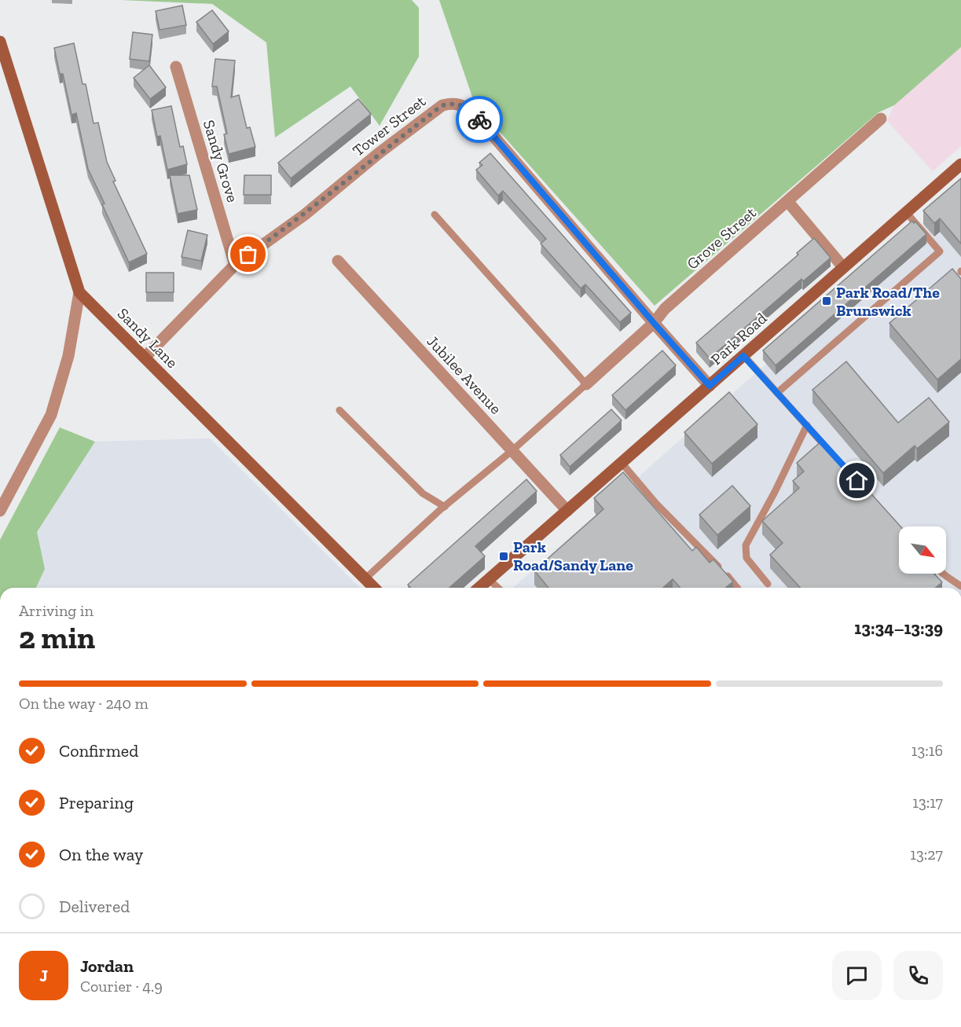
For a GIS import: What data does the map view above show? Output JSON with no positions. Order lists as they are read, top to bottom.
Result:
{
  "streets": {
    "main road": ["Sandy Lane", "Park Road"],
    "street": [
      "Tower Street",
      "Sandy Grove",
      "Grove Street",
      "Jubilee Avenue"
    ]
  },
  "crossings": [
    ["Tower Street", "Sandy Grove"],
    ["Tower Street", "Grove Street"],
    ["Tower Street", "Sandy Lane"],
    ["Tower Street", "Park Road"],
    ["Park Road", "Jubilee Avenue"]
  ],
  "places": {
    "transit": ["Park Road/The Brunswick", "Park Road/Sandy Lane"]
  },
  "north": "bottom right",
  "page": {
    "heading": ["2 min", "Arriving in", "13:34–13:39"],
    "panel": ["Jordan", "Courier · 4.9"],
    "bar": "On the way · 240 m",
    "list": [
      ["Confirmed", "13:16"],
      ["Preparing", "13:17"],
      ["On the way", "13:27"],
      "Delivered"
    ],
    "round": "J"
  }
}
